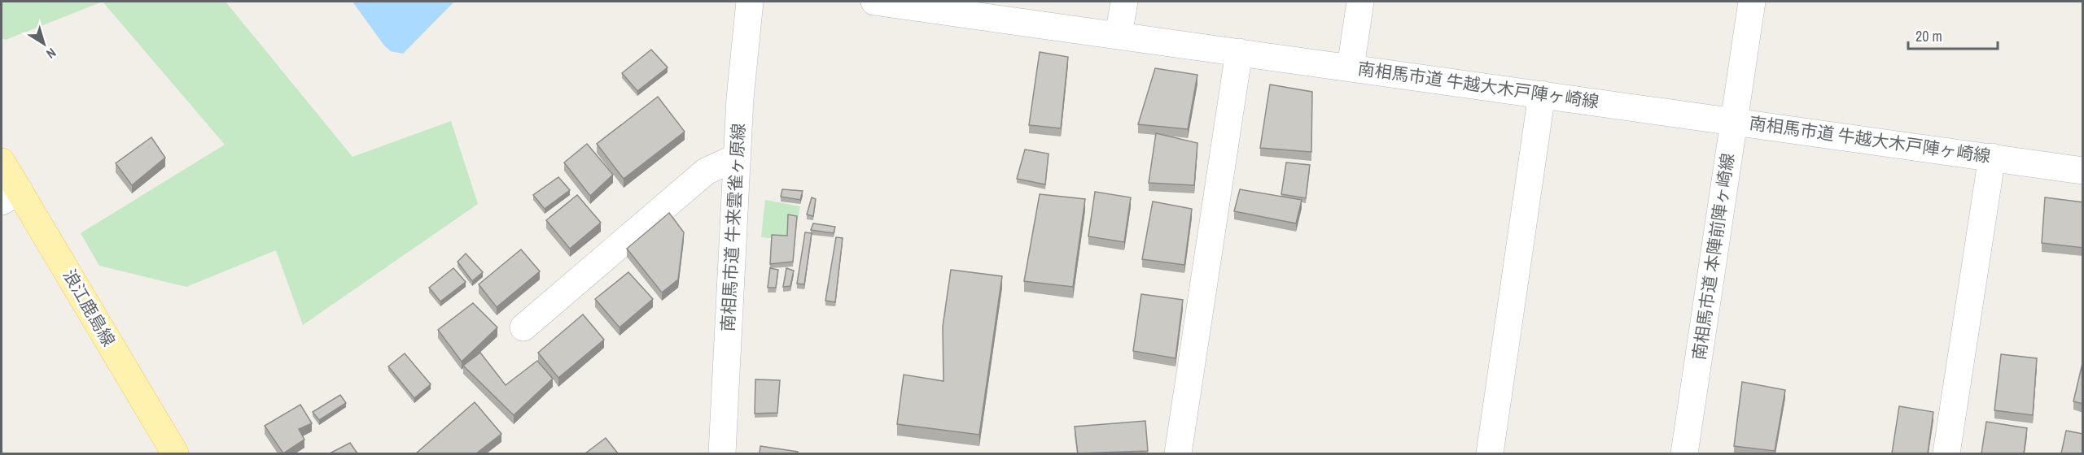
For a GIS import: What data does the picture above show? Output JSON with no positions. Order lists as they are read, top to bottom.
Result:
{
  "streets": {
    "main road": ["浪江鹿島線"],
    "street": ["南相馬市道 牛越大木戸陣ヶ崎線", "南相馬市道 牛来雲雀ヶ原線", "南相馬市道 本陣前陣ヶ崎線"]
  },
  "crossings": [
    ["南相馬市道 牛越大木戸陣ヶ崎線", "南相馬市道 本陣前陣ヶ崎線"]
  ],
  "scale_bar": "20 m",
  "north": "bottom right"
}
